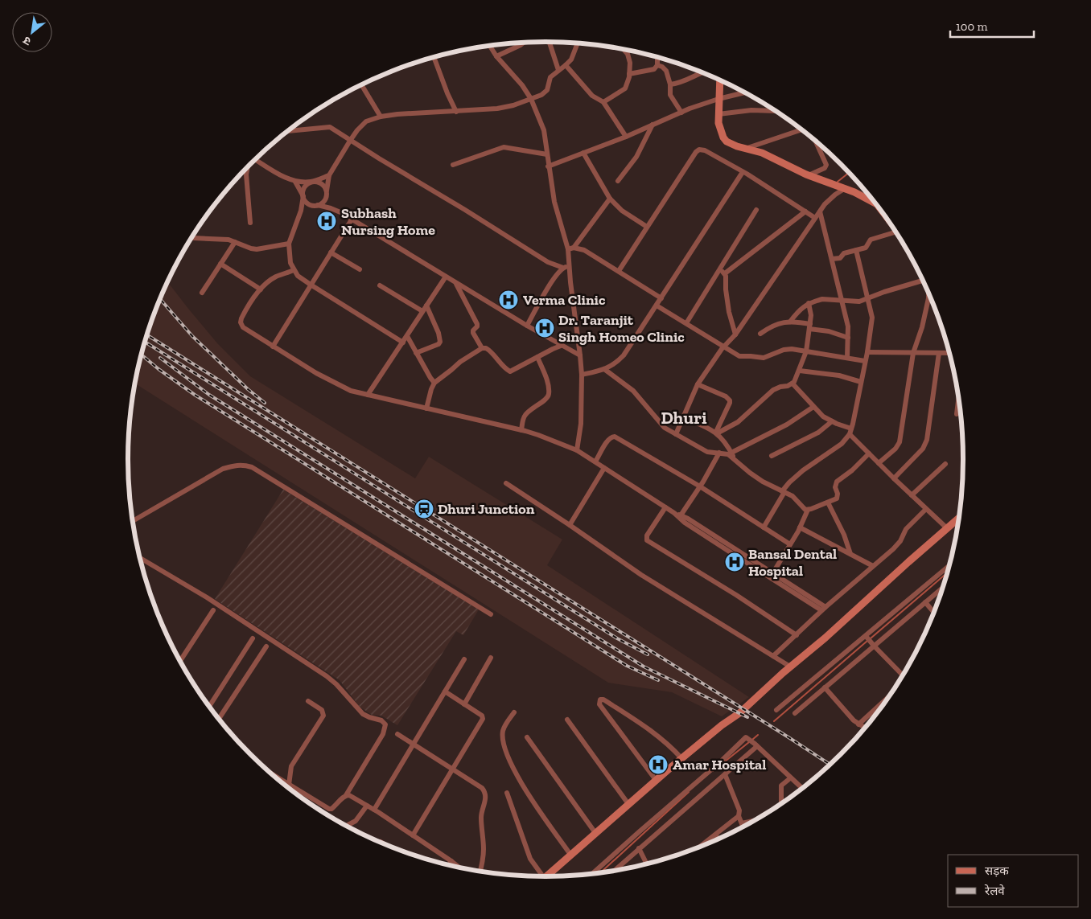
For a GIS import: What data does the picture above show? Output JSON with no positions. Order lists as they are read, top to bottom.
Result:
{
  "districts": ["Dhuri"],
  "places": {
    "hospital": [
      "Subhash Nursing Home",
      "Verma Clinic",
      "Dr. Taranjit Singh Homeo Clinic",
      "Bansal Dental Hospital",
      "Amar Hospital"
    ],
    "station": ["Dhuri Junction"]
  },
  "legend": ["सड़क", "रेलवे"],
  "scale_bar": "100 m",
  "north": "bottom left"
}
